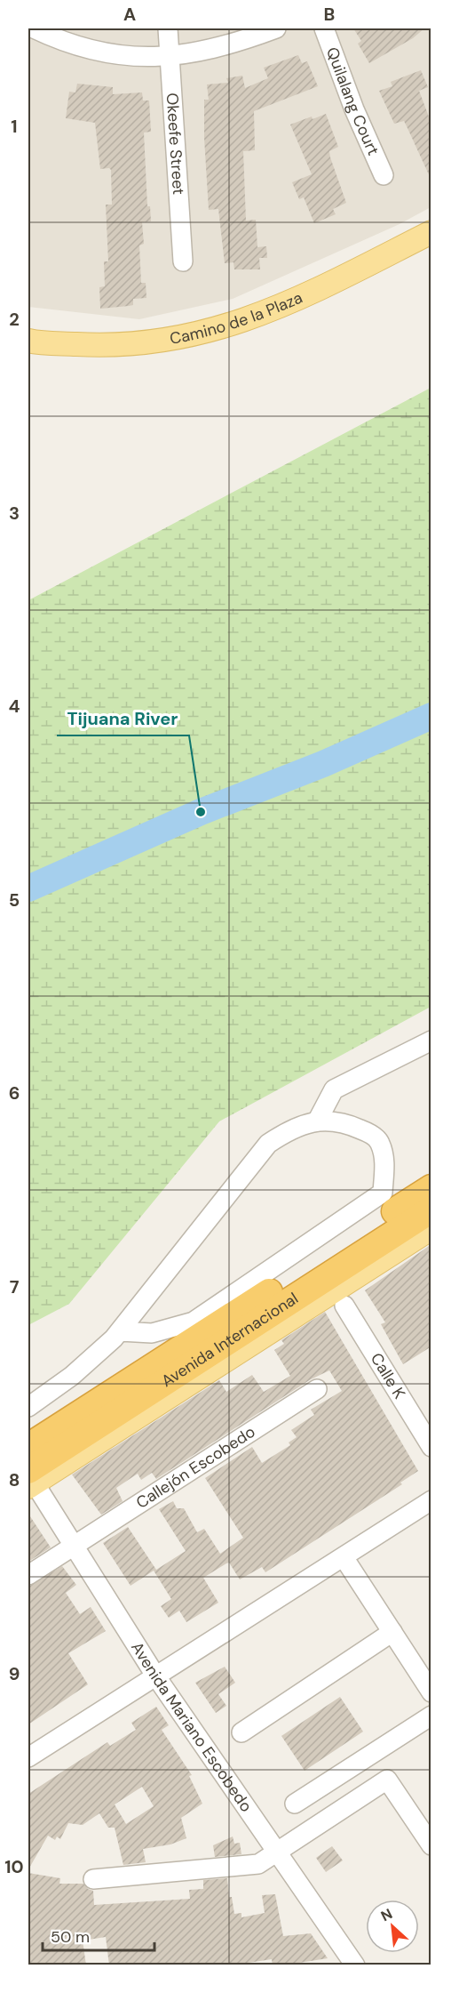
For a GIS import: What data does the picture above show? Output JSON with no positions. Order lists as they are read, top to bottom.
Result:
{
  "streets": {
    "highway": ["Avenida Internacional"],
    "main road": ["Camino de la Plaza"],
    "street": [
      "Quilalang Court",
      "Okeefe Street",
      "Calle K",
      "Callejón Escobedo",
      "Avenida Mariano Escobedo"
    ]
  },
  "crossings": [
    ["Avenida Internacional", "Avenida Mariano Escobedo"],
    ["Callejón Escobedo", "Avenida Mariano Escobedo"]
  ],
  "places": ["Tijuana River"],
  "scale_bar": "50 m",
  "north": "top left",
  "grid": {
    "columns": ["A", "B"],
    "rows": [
      "1",
      "2",
      "3",
      "4",
      "5",
      "6",
      "7",
      "8",
      "9",
      "10"
    ]
  }
}
